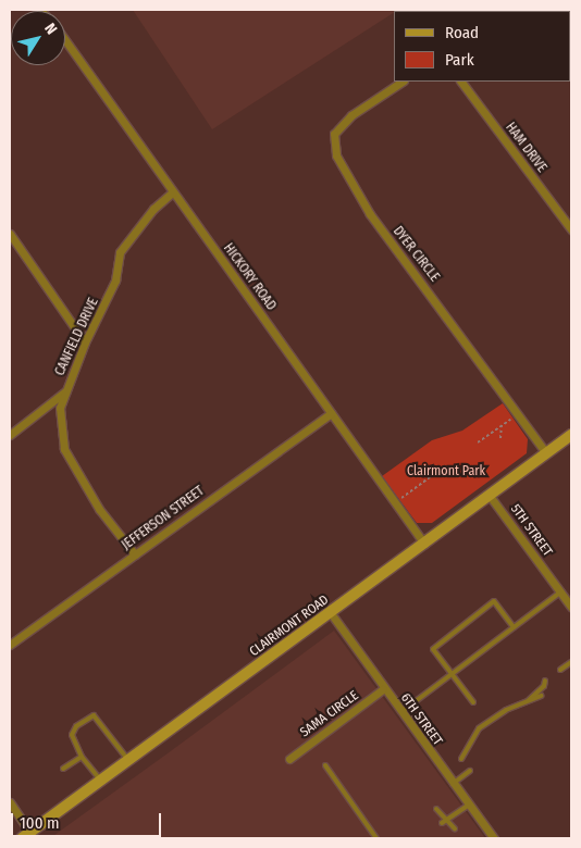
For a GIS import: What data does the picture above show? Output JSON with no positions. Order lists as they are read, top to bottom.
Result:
{
  "streets": {
    "main road": ["CLAIRMONT ROAD"],
    "street": [
      "HAM DRIVE",
      "DYER CIRCLE",
      "HICKORY ROAD",
      "CANFIELD DRIVE",
      "JEFFERSON STREET",
      "5TH STREET",
      "SAMA CIRCLE",
      "6TH STREET"
    ]
  },
  "crossings": [
    ["DYER CIRCLE", "CLAIRMONT ROAD"],
    ["HICKORY ROAD", "CANFIELD DRIVE"],
    ["HICKORY ROAD", "JEFFERSON STREET"],
    ["HICKORY ROAD", "CLAIRMONT ROAD"],
    ["CANFIELD DRIVE", "JEFFERSON STREET"],
    ["5TH STREET", "CLAIRMONT ROAD"],
    ["CLAIRMONT ROAD", "6TH STREET"],
    ["SAMA CIRCLE", "6TH STREET"]
  ],
  "parks": ["Clairmont Park"],
  "legend": ["Road", "Park"],
  "scale_bar": "100 m",
  "north": "top right"
}
